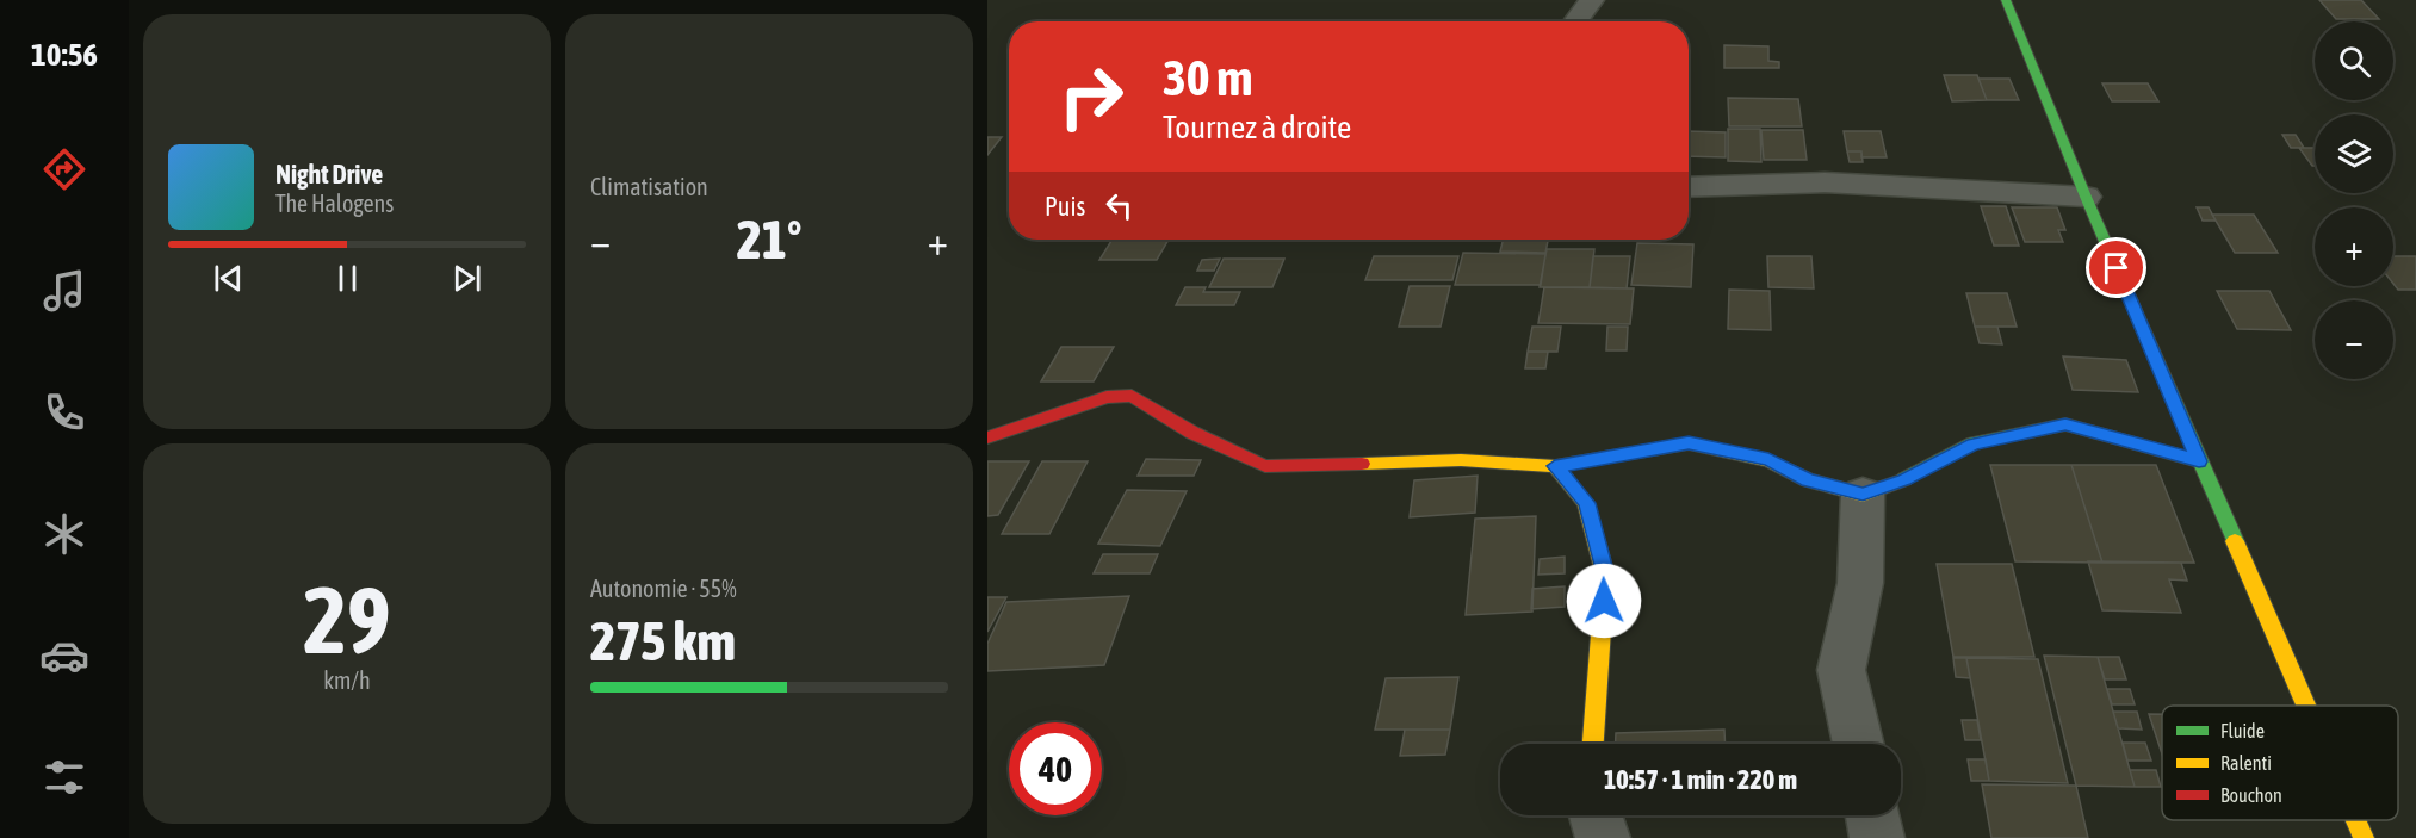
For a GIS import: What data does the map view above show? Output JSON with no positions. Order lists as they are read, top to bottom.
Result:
{
  "legend": ["Fluide", "Ralenti", "Bouchon"],
  "page": {
    "tabs": "10:56",
    "tile": [
      "Climatisation",
      ["29", "km/h"],
      ["Autonomie · 55%", "275 km"]
    ],
    "map_buttons": ["+", "−"],
    "turn": ["30 m", "Tournez à droite"],
    "song": ["Night Drive", "The Halogens"],
    "then": "Puis",
    "heat": ["−", "21°", "+"],
    "limit": "40",
    "trip": "10:57 · 1 min · 220 m"
  }
}
